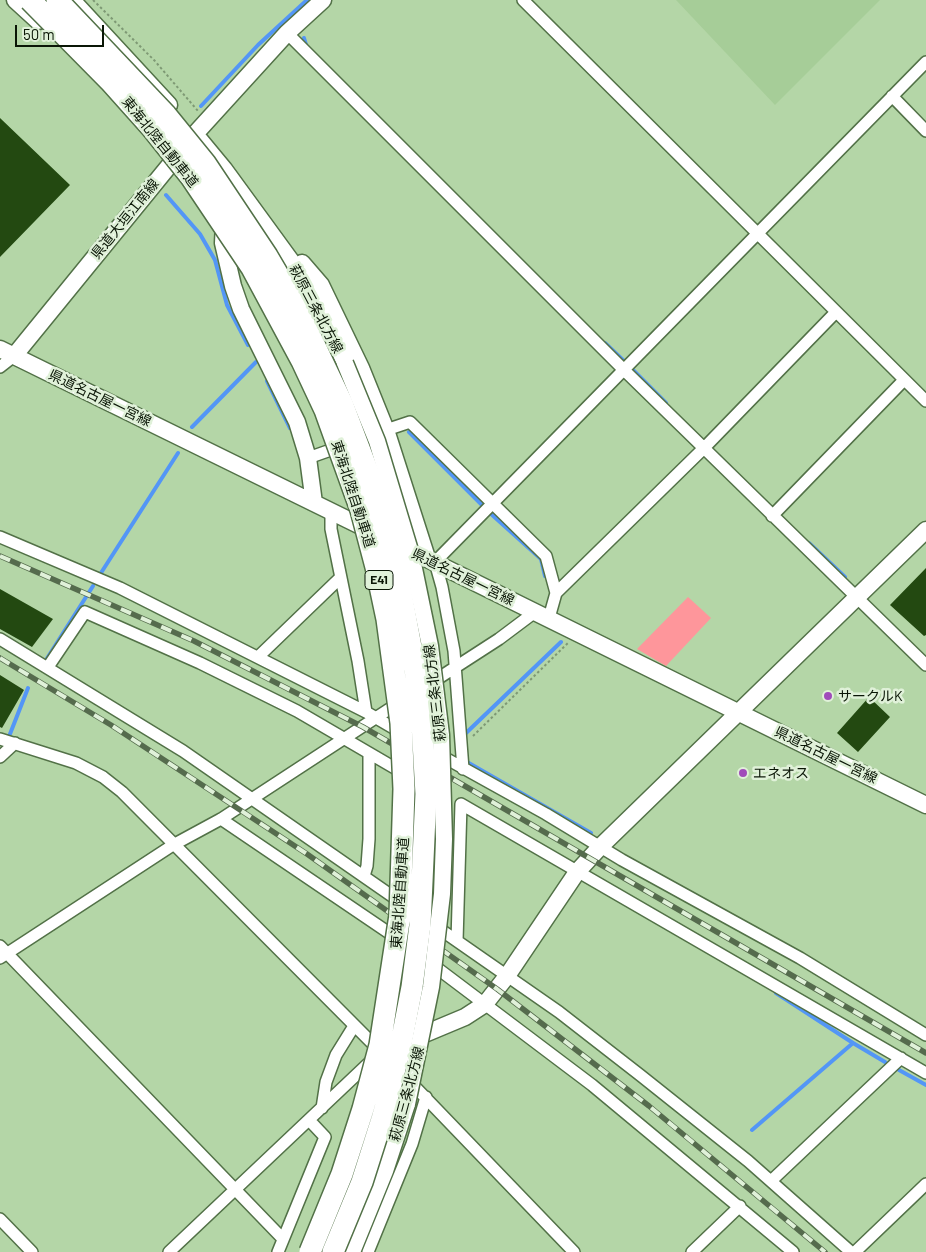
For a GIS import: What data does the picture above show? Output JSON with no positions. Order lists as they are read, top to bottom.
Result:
{
  "streets": {
    "highway": ["東海北陸自動車道", "E41"],
    "main road": ["県道大垣江南線", "萩原三条北方線", "県道名古屋一宮線"]
  },
  "crossings": [
    ["県道大垣江南線", "萩原三条北方線"],
    ["県道大垣江南線", "県道名古屋一宮線"]
  ],
  "places": ["サークルK", "エネオス"],
  "scale_bar": "50 m"
}
